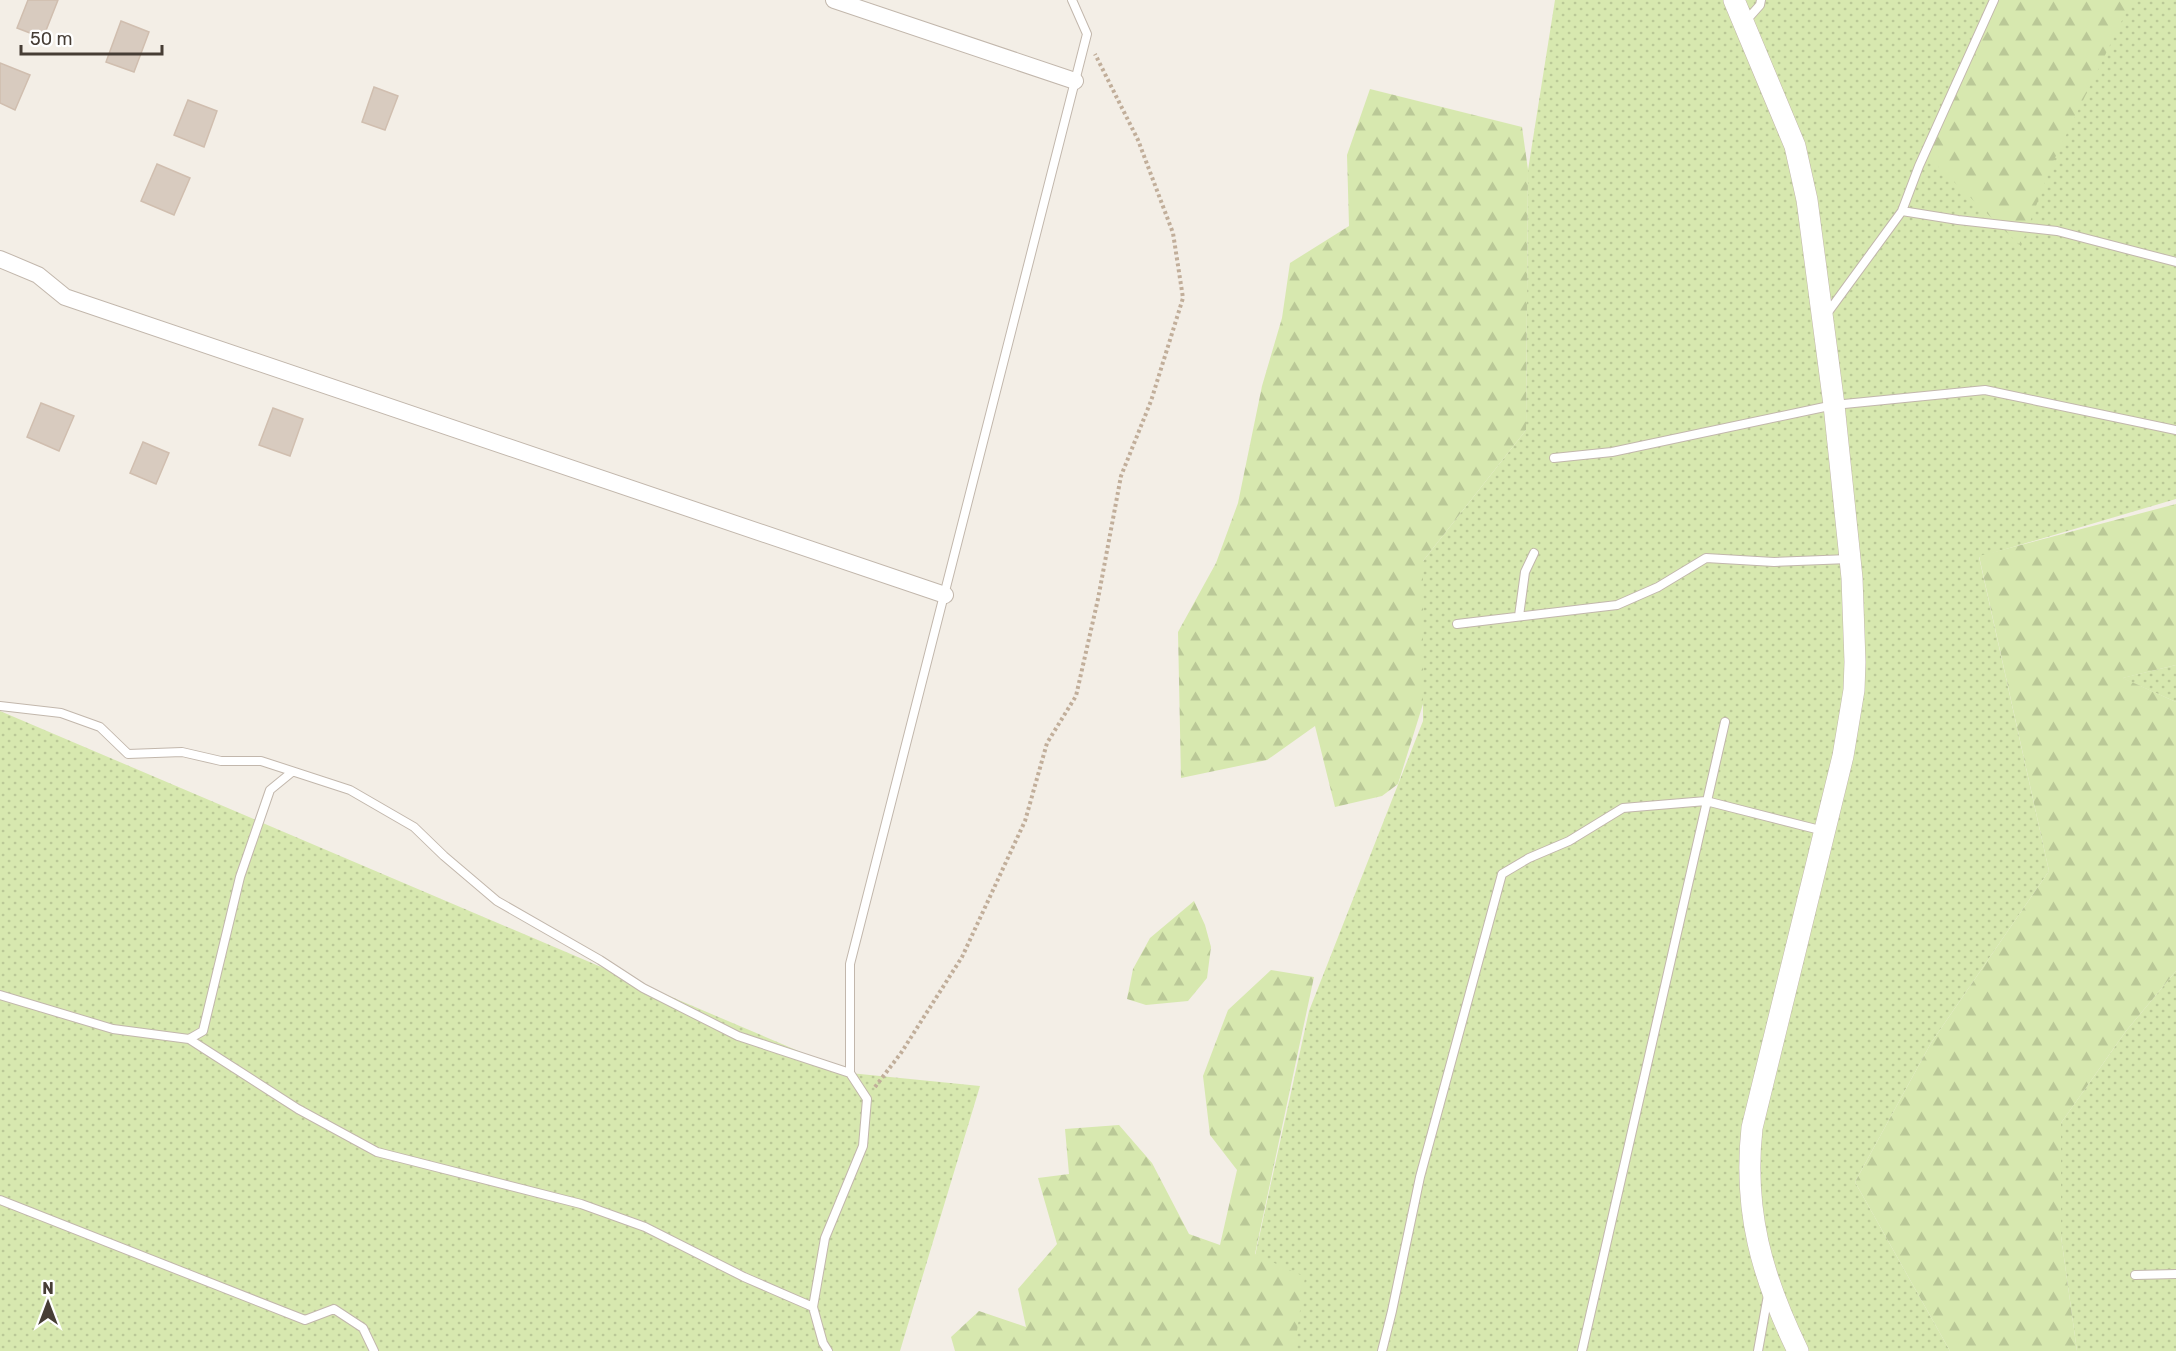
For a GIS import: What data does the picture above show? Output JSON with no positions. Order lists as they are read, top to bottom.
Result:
{
  "scale_bar": "50 m",
  "north": "top"
}
